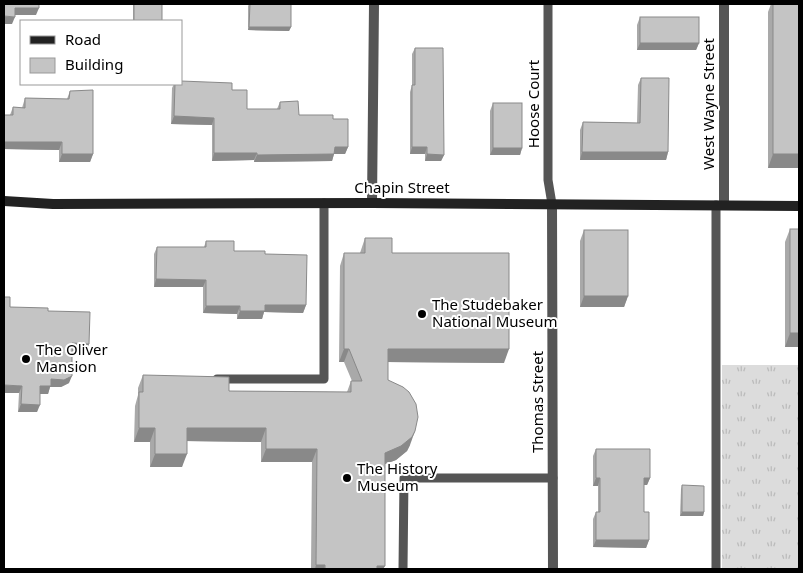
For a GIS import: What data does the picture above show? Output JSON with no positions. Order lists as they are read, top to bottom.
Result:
{
  "streets": {
    "main road": ["Chapin Street"],
    "street": ["West Wayne Street", "Thomas Street"],
    "lane": ["Hoose Court"]
  },
  "crossings": [
    ["Hoose Court", "Chapin Street"],
    ["Hoose Court", "Thomas Street"],
    ["West Wayne Street", "Chapin Street"],
    ["Chapin Street", "Thomas Street"]
  ],
  "places": ["The Studebaker National Museum", "The Oliver Mansion", "The History Museum"],
  "legend": ["Road", "Building"]
}
